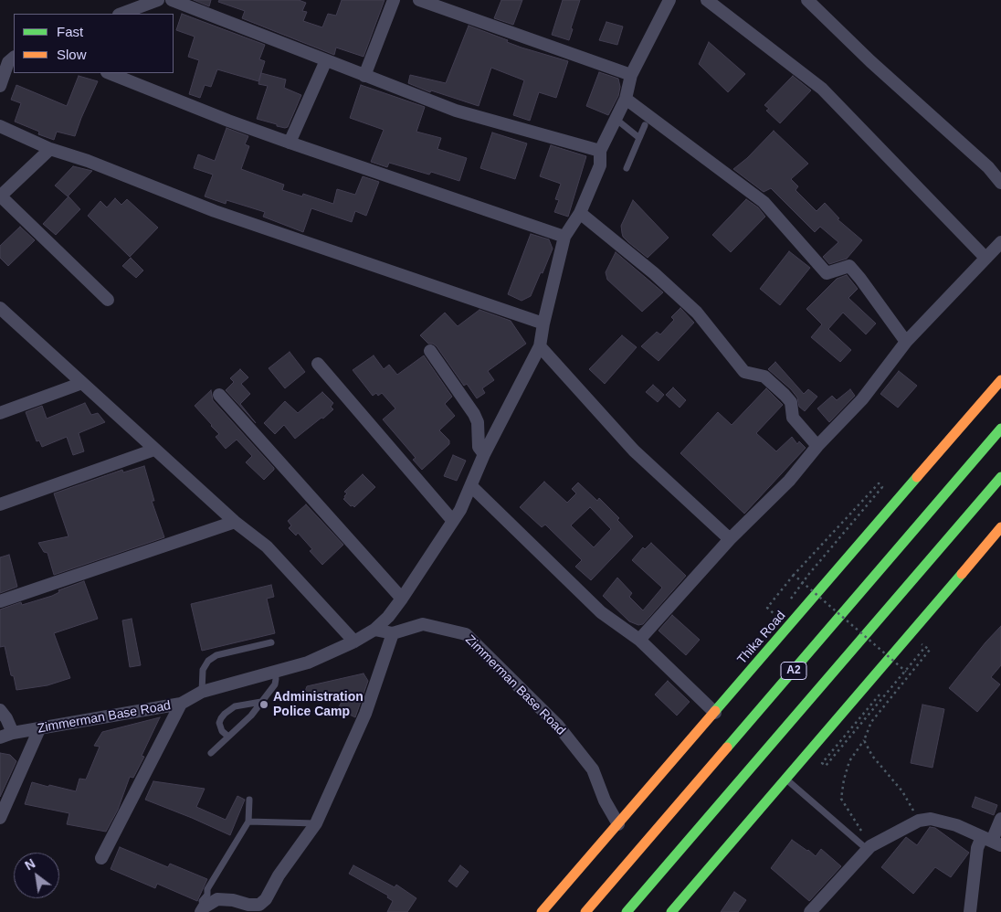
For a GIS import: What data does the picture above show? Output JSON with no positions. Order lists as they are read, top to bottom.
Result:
{
  "streets": {
    "main road": ["Thika Road", "A2"],
    "street": ["Zimmerman Base Road"]
  },
  "crossings": [
    ["Thika Road", "Zimmerman Base Road"]
  ],
  "places": ["Administration Police Camp"],
  "legend": ["Fast", "Slow"],
  "north": "top left"
}
